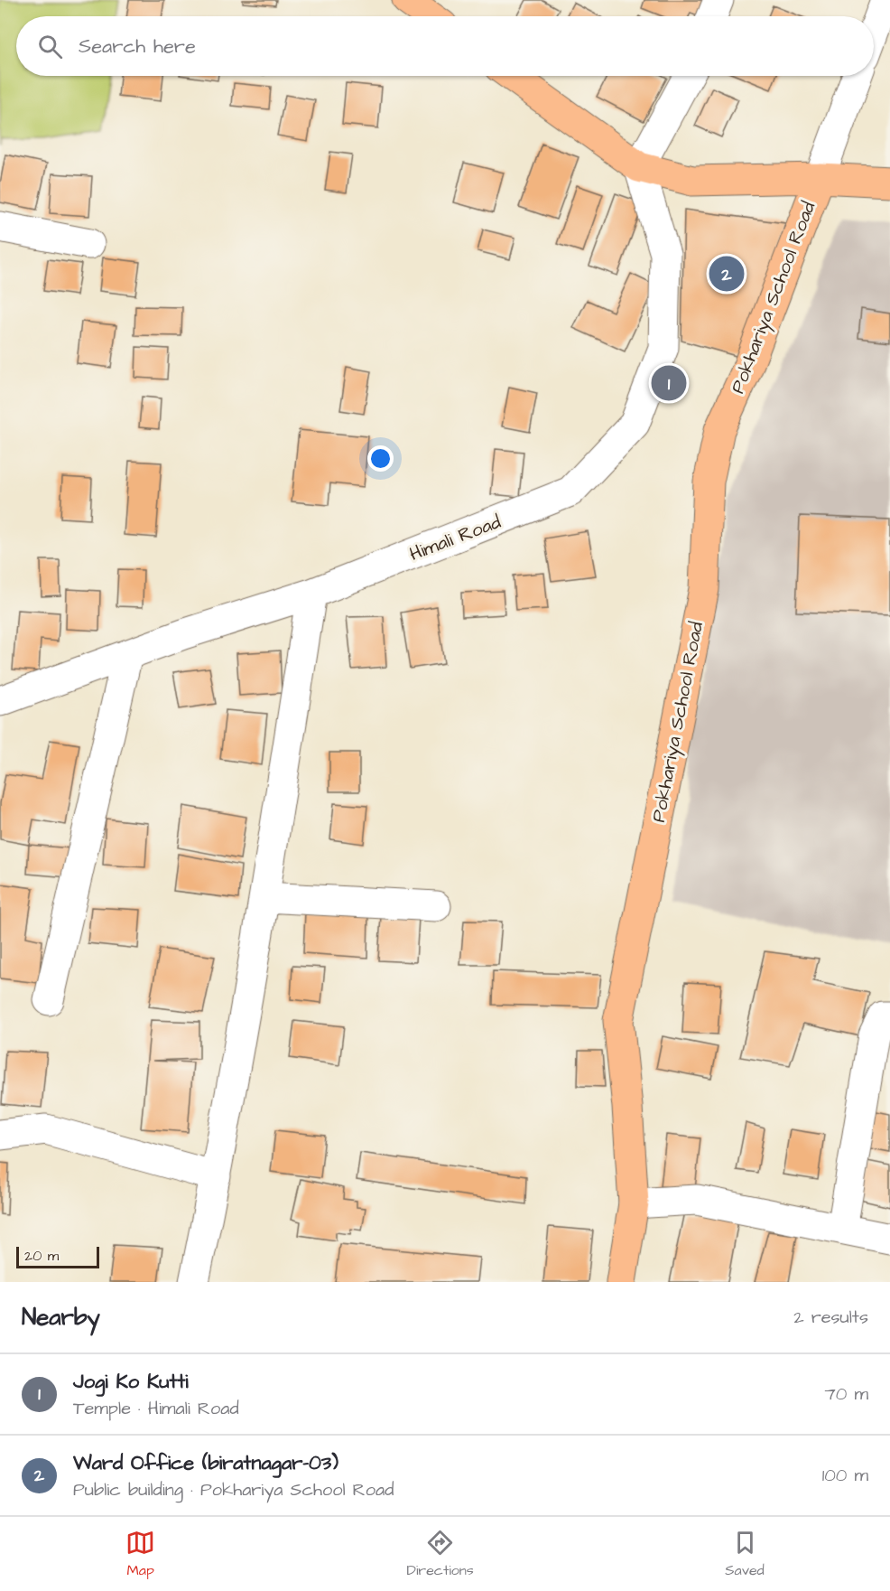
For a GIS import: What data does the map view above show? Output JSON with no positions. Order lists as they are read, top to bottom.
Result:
{
  "streets": {
    "main road": ["Pokhariya School Road"],
    "street": ["Himali Road"]
  },
  "scale_bar": "20 m",
  "page": {
    "search": "Search here",
    "pins": ["2", "1"],
    "scale": "20 m",
    "heading": ["Nearby", "2 results"],
    "list": [
      {
        "mark": "1",
        "name": "Jogi Ko Kutti",
        "note": "Temple · Himali Road",
        "value": "70 m"
      },
      {
        "mark": "2",
        "name": "Ward Office (biratnagar-03)",
        "note": "Public building · Pokhariya School Road",
        "value": "100 m"
      }
    ],
    "nav": ["Map", "Directions", "Saved"]
  }
}
